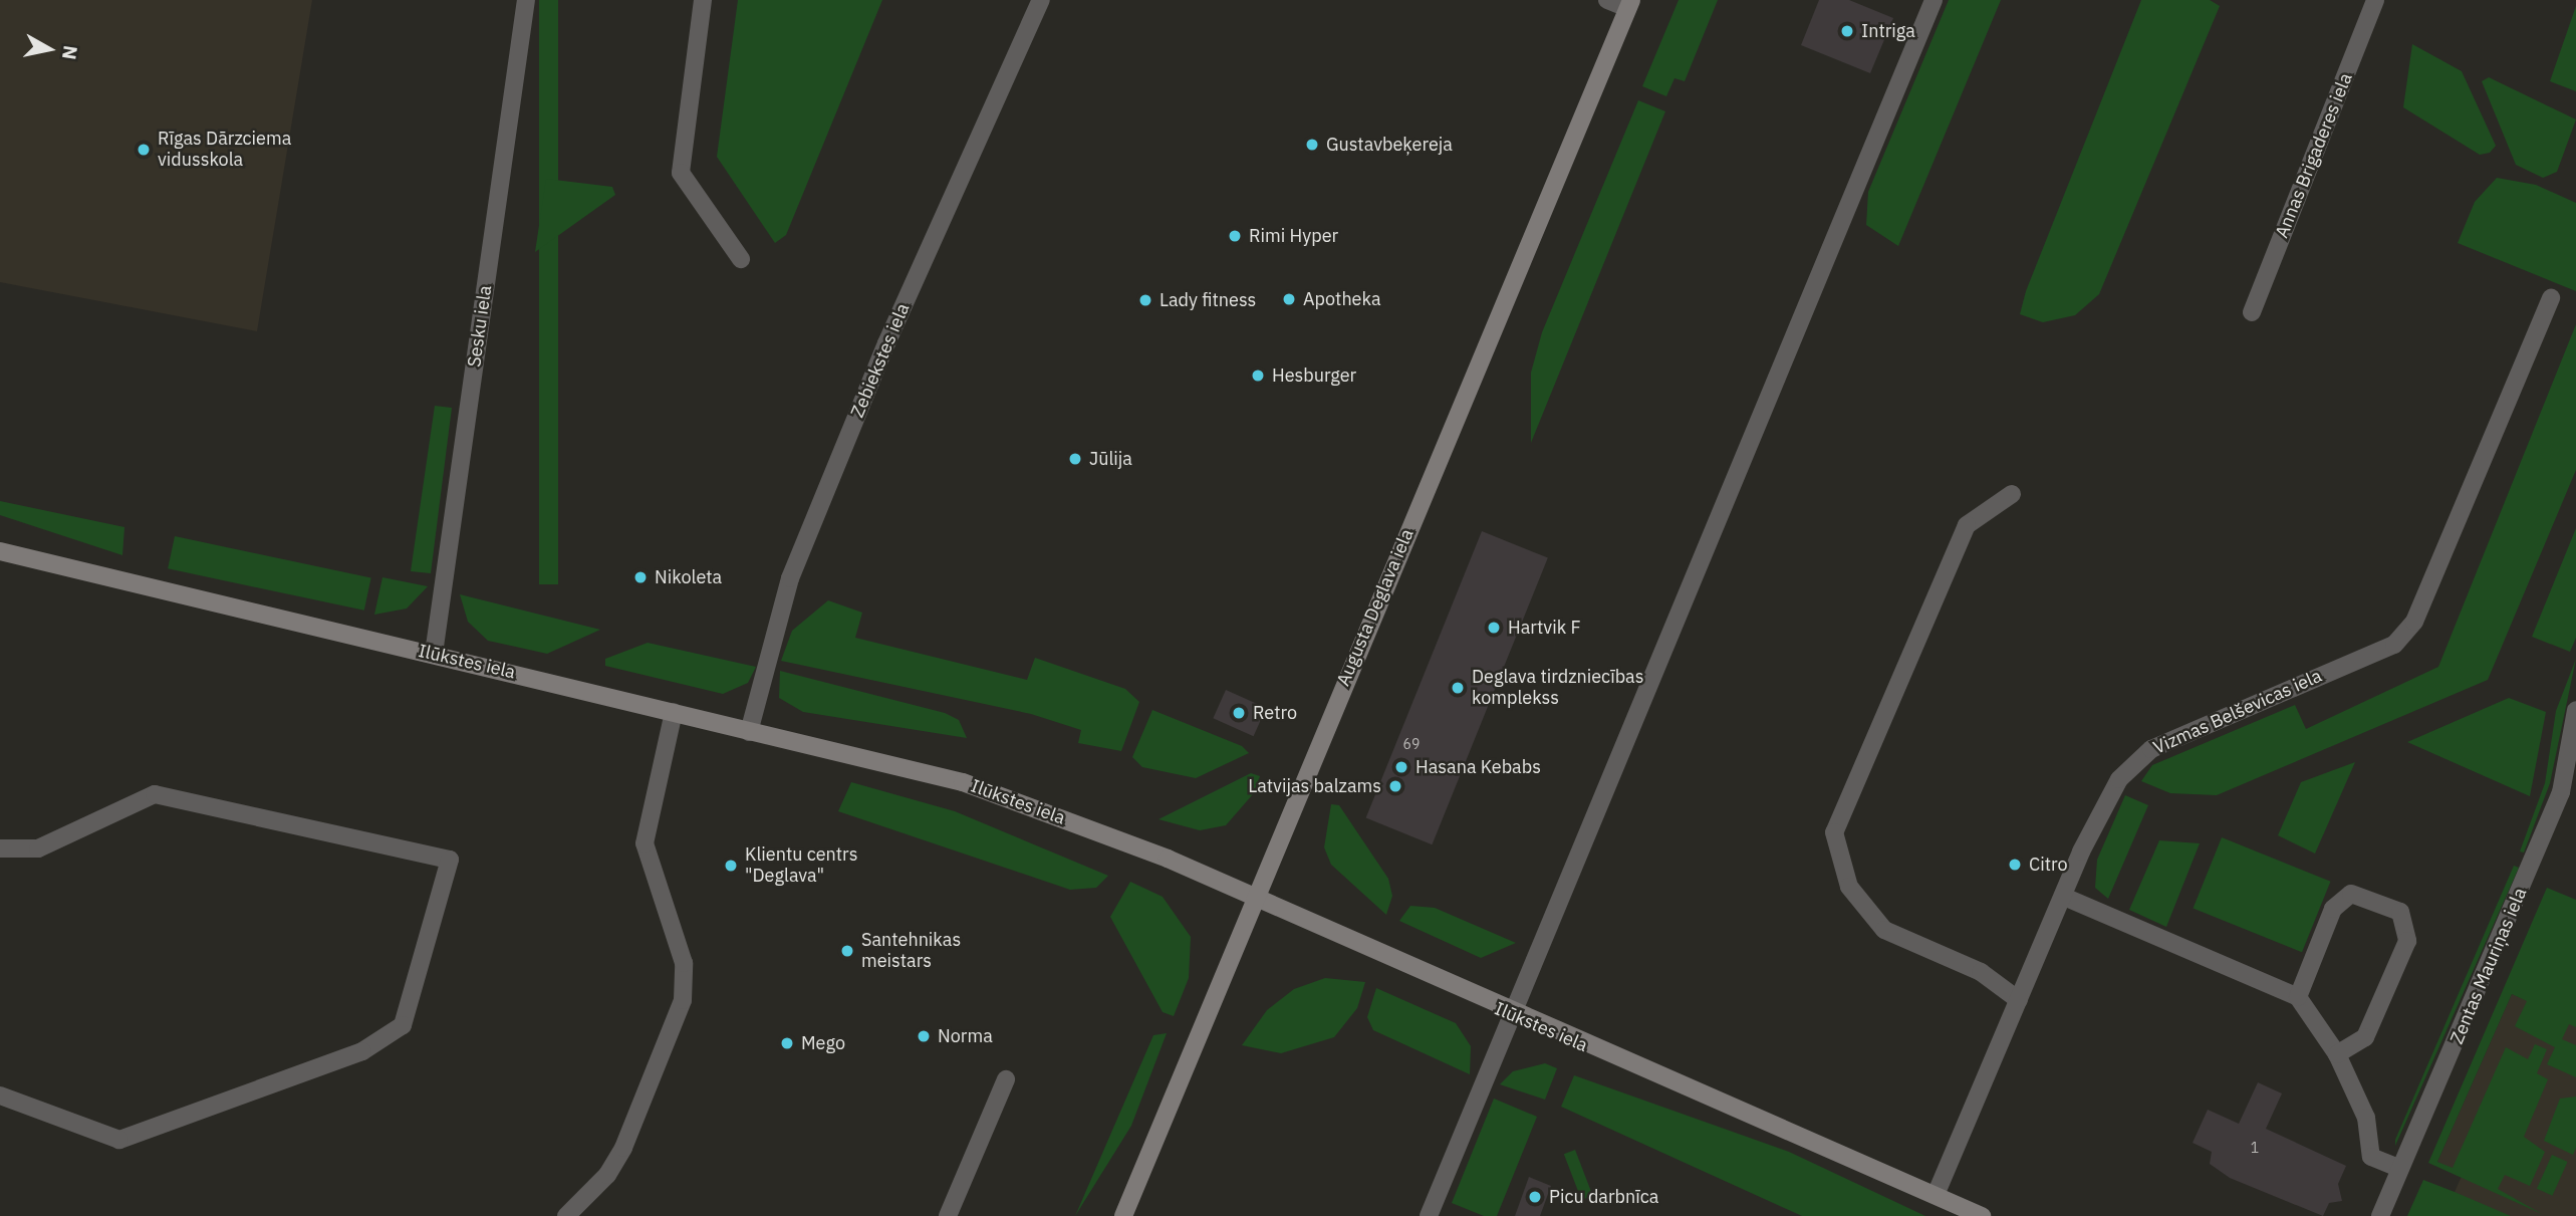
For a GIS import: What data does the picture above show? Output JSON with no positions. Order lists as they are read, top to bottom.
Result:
{
  "streets": {
    "street": [
      "Annas Brigaderes iela",
      "Sesku iela",
      "Zebiekstes iela",
      "Augusta Deglava iela",
      "Ilūkstes iela",
      "Vizmas Belševicas iela",
      "Zentas Mauriņas iela"
    ]
  },
  "crossings": [
    ["Sesku iela", "Ilūkstes iela"],
    ["Zebiekstes iela", "Ilūkstes iela"],
    ["Augusta Deglava iela", "Ilūkstes iela"],
    ["Ilūkstes iela", "Vizmas Belševicas iela"]
  ],
  "places": [
    "Intriga",
    "Gustavbeķereja",
    "Rīgas Dārzciema vidusskola",
    "Rimi Hyper",
    "Apotheka",
    "Lady fitness",
    "Hesburger",
    "Jūlija",
    "Nikoleta",
    "Hartvik F",
    "Deglava tirdzniecības komplekss",
    "Retro",
    "Hasana Kebabs",
    "Latvijas balzams",
    "Citro",
    "Klientu centrs \"Deglava\"",
    "Santehnikas meistars",
    "Norma",
    "Mego",
    "Picu darbnīca"
  ],
  "house_numbers": ["69", "1"],
  "north": "right"
}
